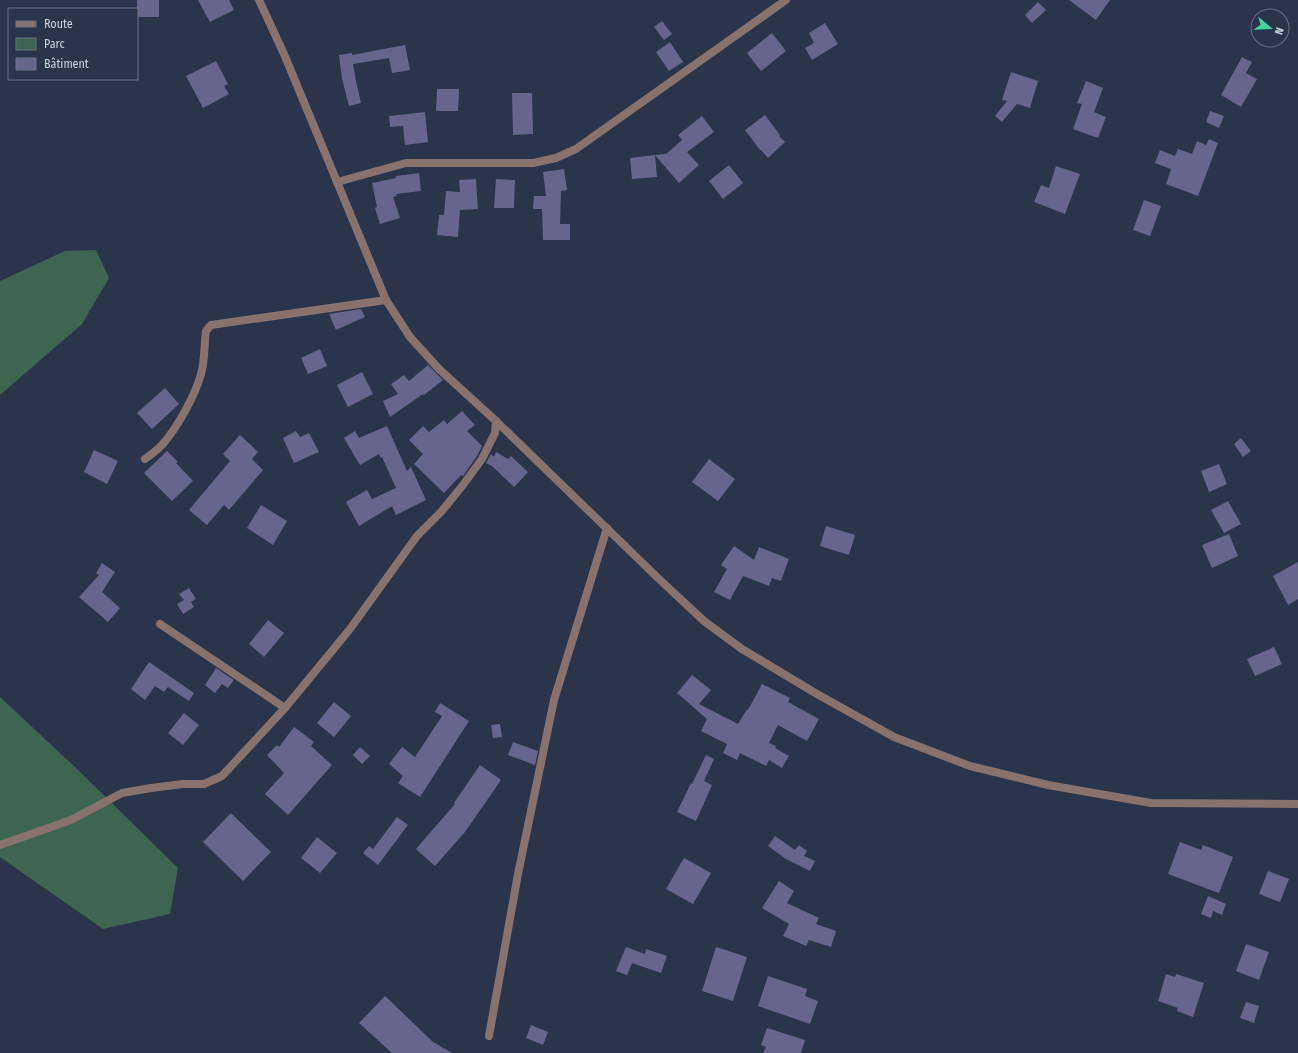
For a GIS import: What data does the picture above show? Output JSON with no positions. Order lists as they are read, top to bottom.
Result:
{
  "legend": ["Route", "Parc", "Bâtiment"],
  "north": "right"
}
